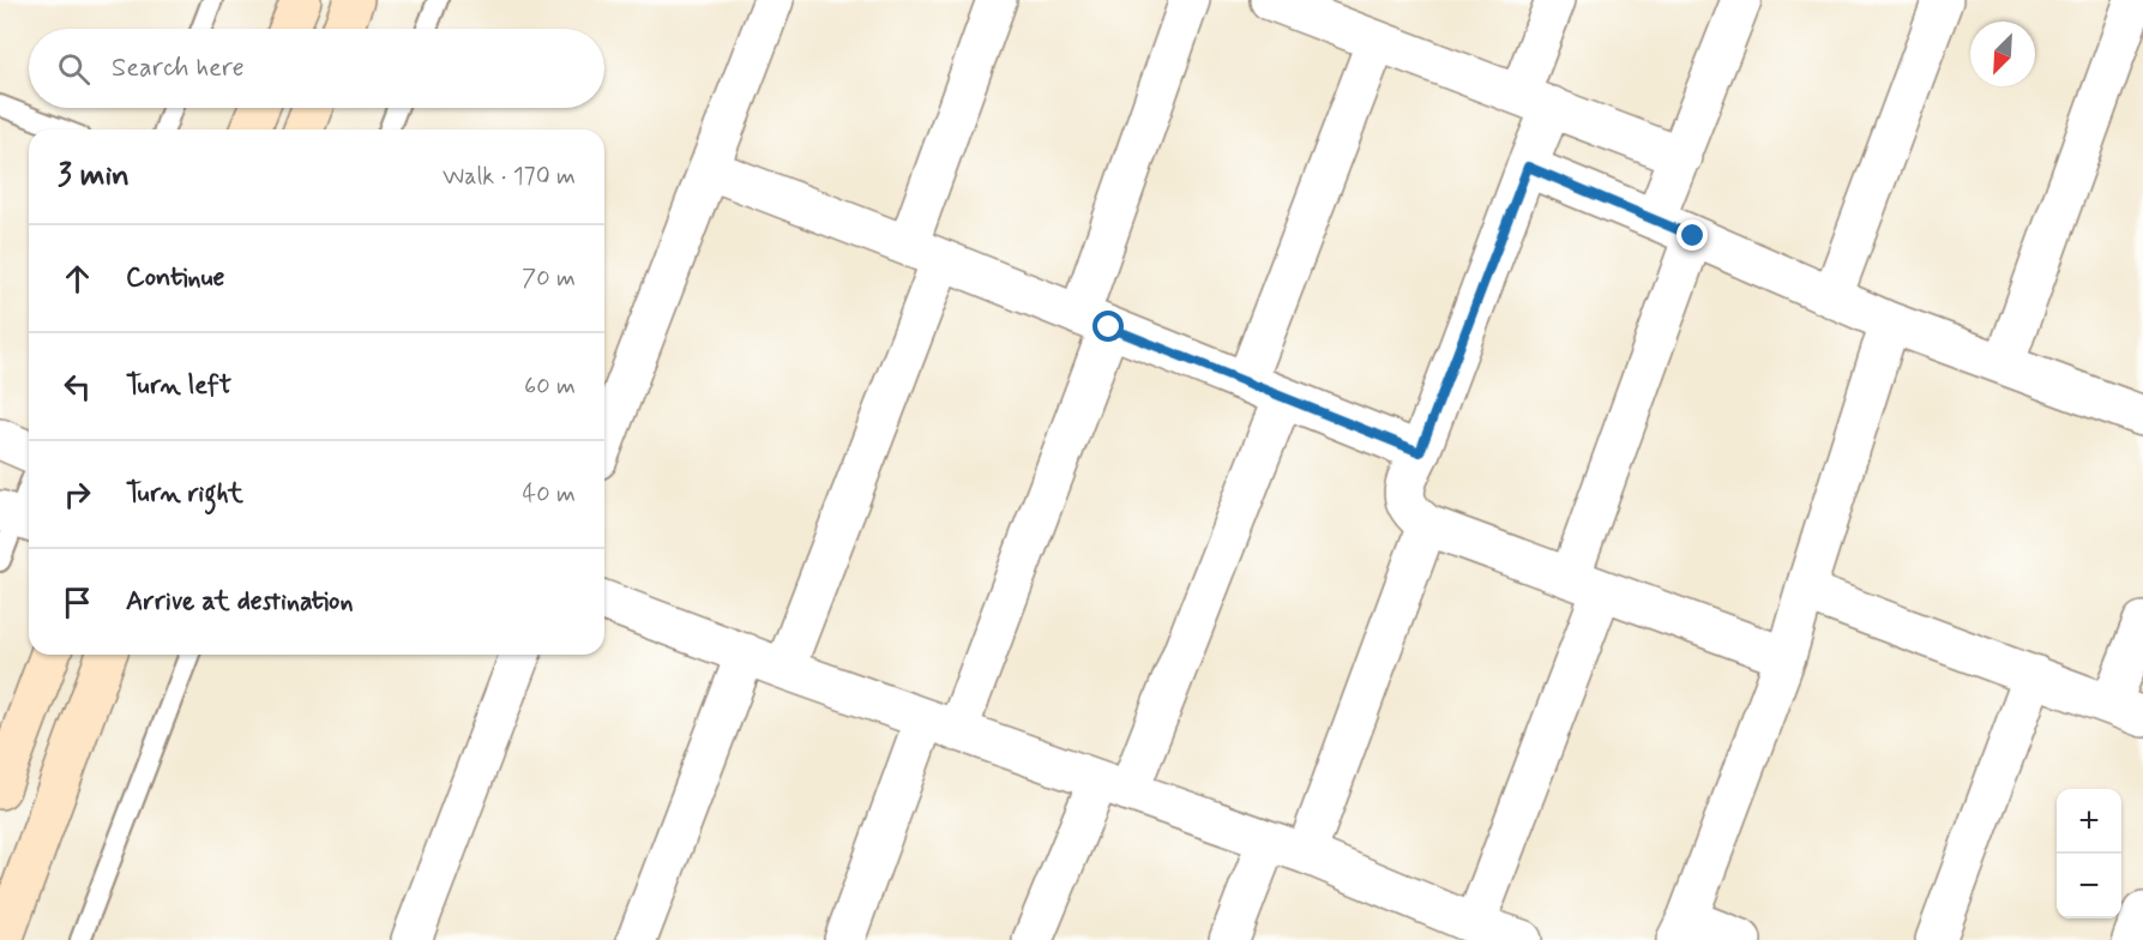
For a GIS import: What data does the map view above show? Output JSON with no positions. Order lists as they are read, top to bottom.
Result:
{
  "north": "bottom left",
  "page": {
    "search": "Search here",
    "heading": ["3 min", "Walk · 170 m"],
    "list": [
      ["Continue", "70 m"],
      ["Turn left", "60 m"],
      ["Turn right", "40 m"],
      "Arrive at destination"
    ],
    "map_buttons": ["+", "−"]
  }
}
